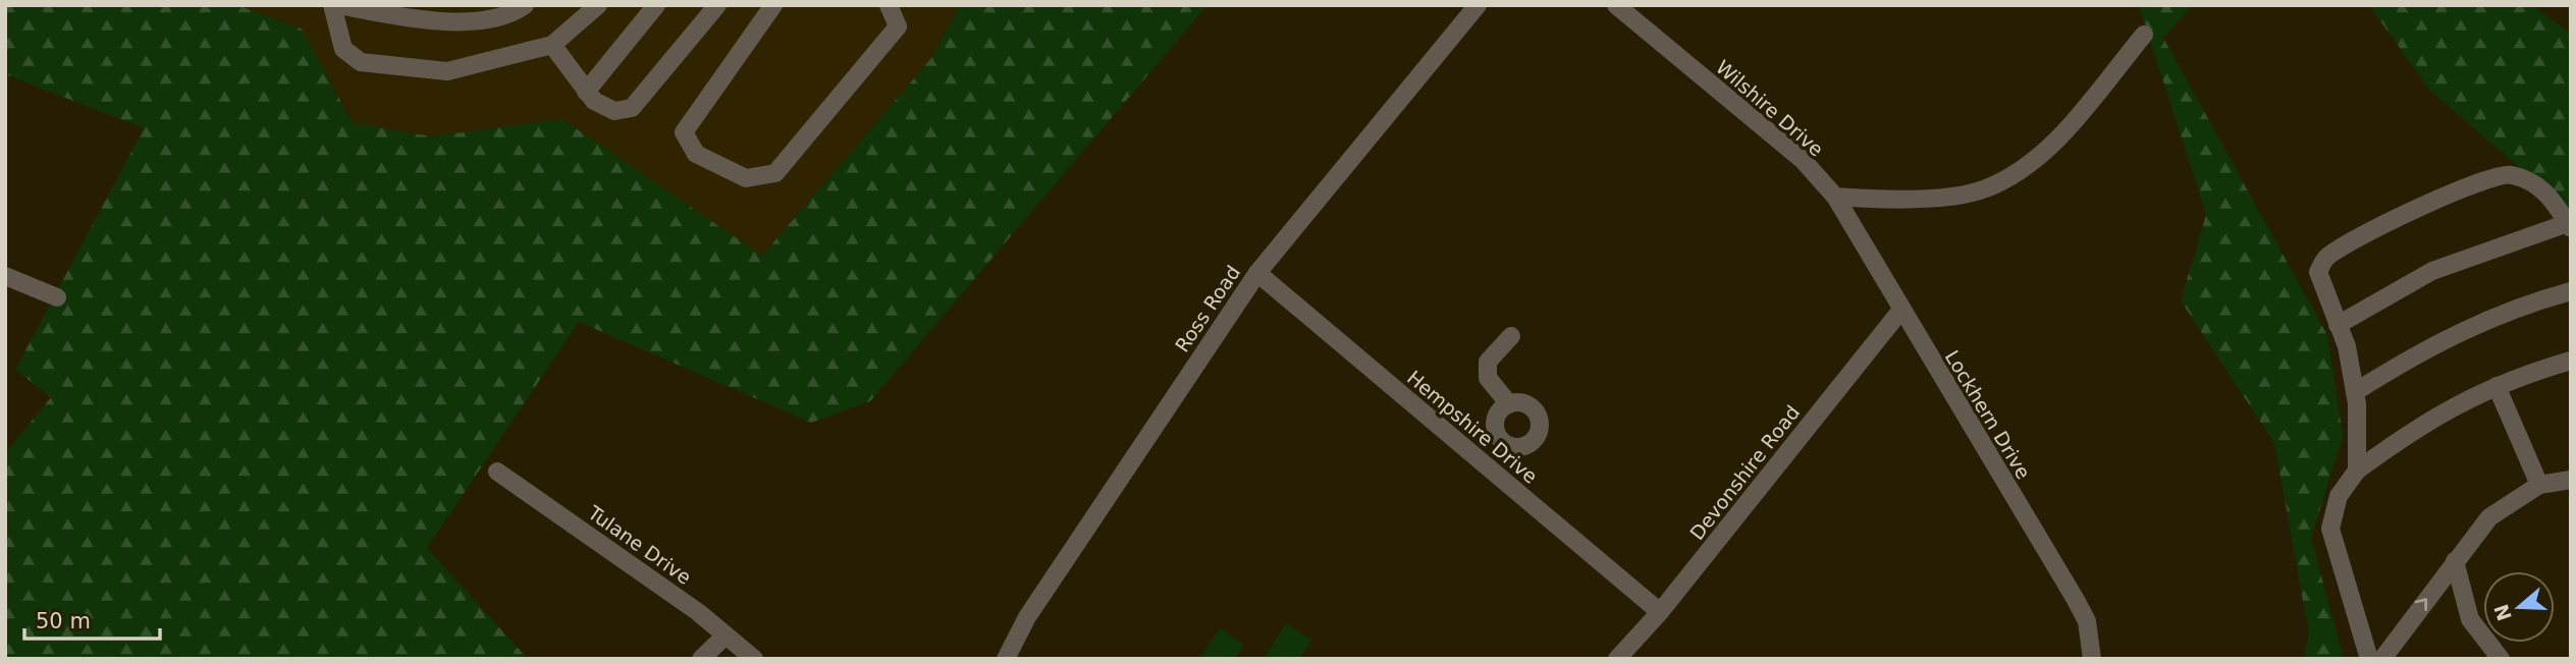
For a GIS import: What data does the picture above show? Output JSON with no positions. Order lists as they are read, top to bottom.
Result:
{
  "streets": {
    "street": [
      "Wilshire Drive",
      "Ross Road",
      "Lockhern Drive",
      "Hempshire Drive",
      "Devonshire Road",
      "Tulane Drive"
    ]
  },
  "crossings": [
    ["Wilshire Drive", "Lockhern Drive"],
    ["Ross Road", "Hempshire Drive"],
    ["Lockhern Drive", "Devonshire Road"],
    ["Hempshire Drive", "Devonshire Road"]
  ],
  "scale_bar": "50 m",
  "north": "left"
}
